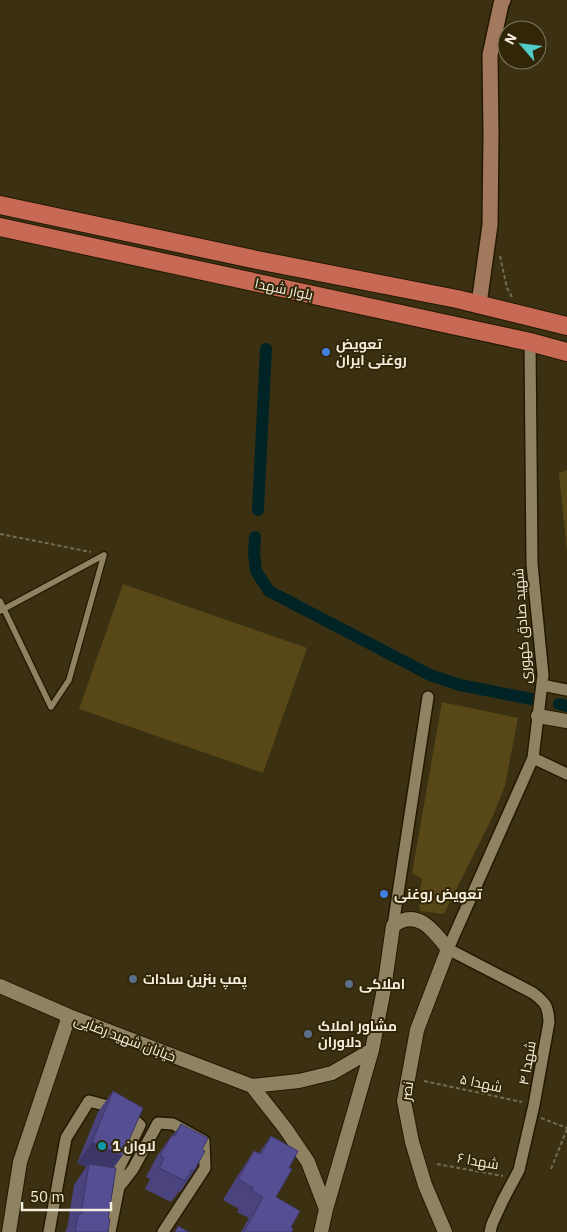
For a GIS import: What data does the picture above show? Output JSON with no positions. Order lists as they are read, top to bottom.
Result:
{
  "streets": {
    "highway": ["بلوار شهدا"],
    "street": [
      "شهید صادق کهوری",
      "خیابان شهید رضایی",
      "شهدا ۴",
      "نصر"
    ],
    "path": ["شهدا ۵", "شهدا ۶"]
  },
  "crossings": [
    ["بلوار شهدا", "شهید صادق کهوری"],
    ["شهید صادق کهوری", "شهدا ۴"],
    ["شهید صادق کهوری", "نصر"],
    ["شهدا ۴", "شهدا ۵"],
    ["شهدا ۴", "نصر"],
    ["شهدا ۴", "شهدا ۶"]
  ],
  "places": [
    "تعویض روغنی ایران",
    "تعویض روغنی",
    "پمپ بنزین سادات",
    "املاکی",
    "مشاور املاک دلاوران",
    "لاوان 1"
  ],
  "scale_bar": "50 m",
  "north": "top left"
}
